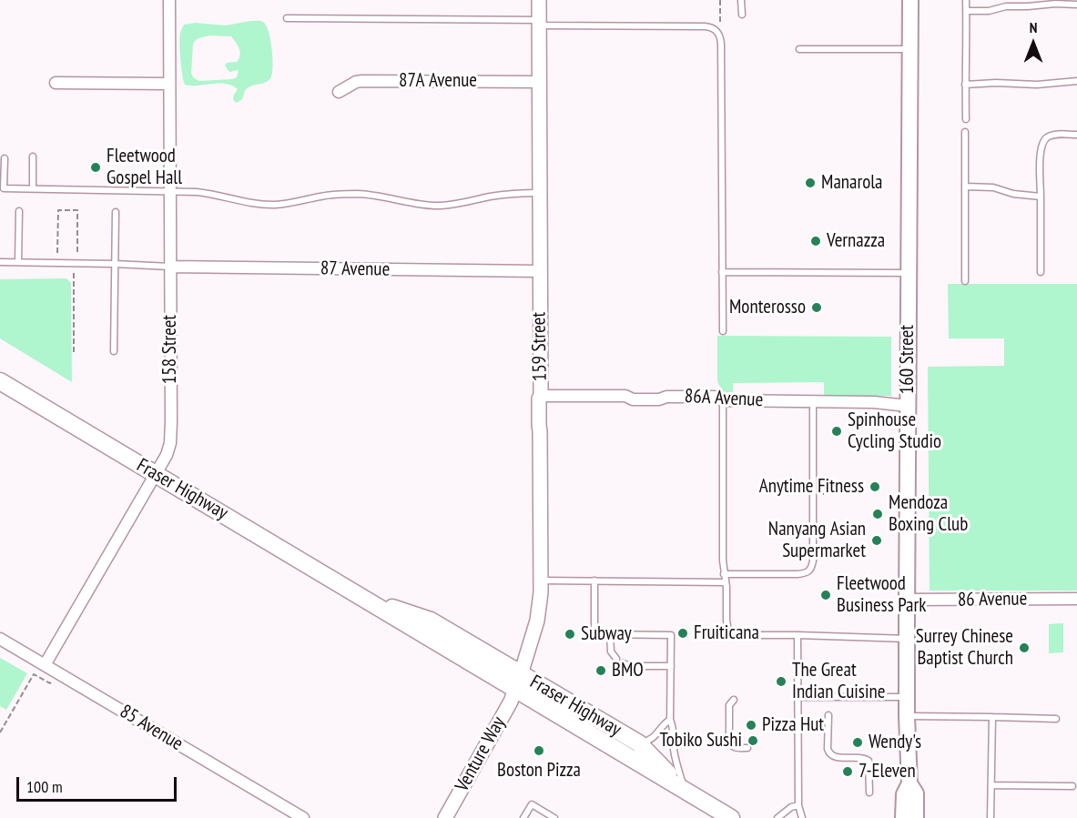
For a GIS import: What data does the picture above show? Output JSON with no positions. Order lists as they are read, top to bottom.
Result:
{
  "streets": {
    "main road": ["160 Street", "Fraser Highway"],
    "street": [
      "87A Avenue",
      "87 Avenue",
      "159 Street",
      "158 Street",
      "86A Avenue",
      "86 Avenue",
      "85 Avenue",
      "Venture Way"
    ]
  },
  "crossings": [
    ["87A Avenue", "159 Street"],
    ["87 Avenue", "159 Street"],
    ["87 Avenue", "158 Street"],
    ["159 Street", "86A Avenue"],
    ["159 Street", "Fraser Highway"],
    ["159 Street", "Venture Way"],
    ["158 Street", "Fraser Highway"],
    ["158 Street", "85 Avenue"],
    ["160 Street", "86A Avenue"],
    ["160 Street", "86 Avenue"],
    ["Fraser Highway", "Venture Way"]
  ],
  "places": [
    "Fleetwood Gospel Hall",
    "Manarola",
    "Vernazza",
    "Monterosso",
    "Spinhouse Cycling Studio",
    "Anytime Fitness",
    "Mendoza Boxing Club",
    "Nanyang Asian Supermarket",
    "Fleetwood Business Park",
    "Fruiticana",
    "Subway",
    "Surrey Chinese Baptist Church",
    "BMO",
    "The Great Indian Cuisine",
    "Pizza Hut",
    "Tobiko Sushi",
    "Wendy's",
    "Boston Pizza",
    "7-Eleven"
  ],
  "scale_bar": "100 m",
  "north": "top"
}
